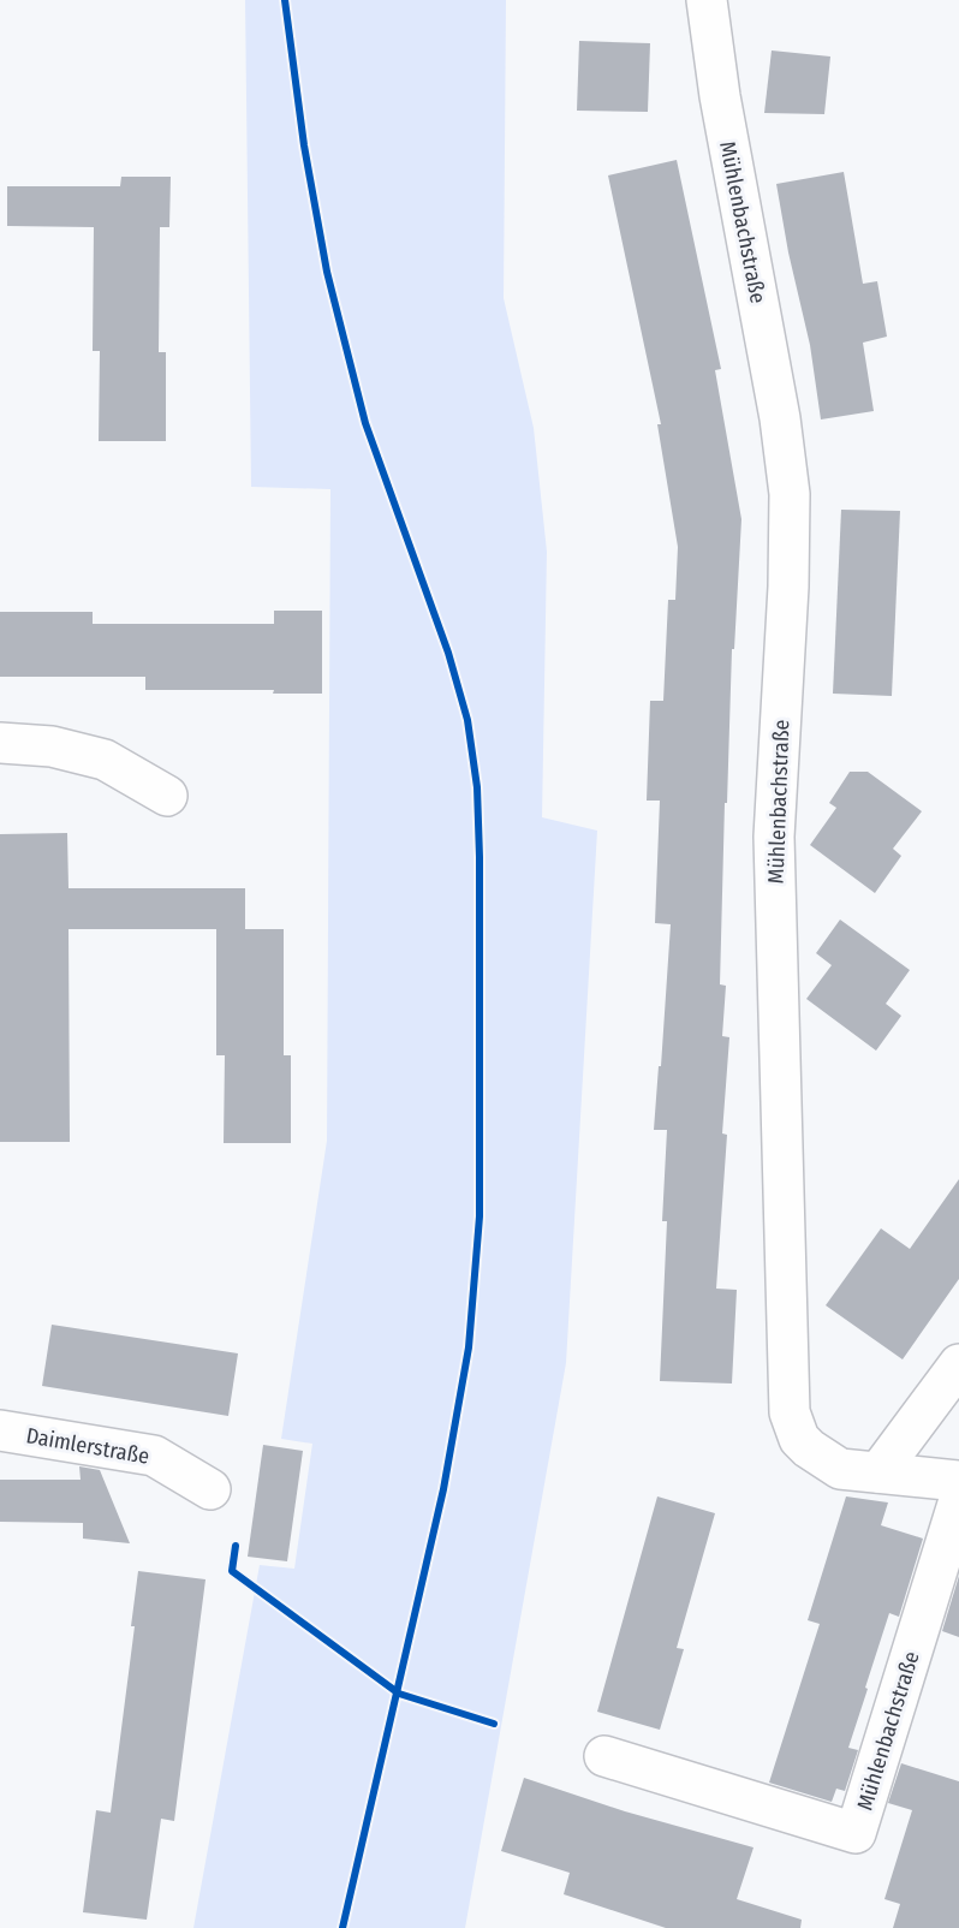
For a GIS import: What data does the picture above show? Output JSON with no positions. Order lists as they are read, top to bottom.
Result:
{
  "streets": {
    "street": ["Mühlenbachstraße", "Daimlerstraße"]
  }
}
